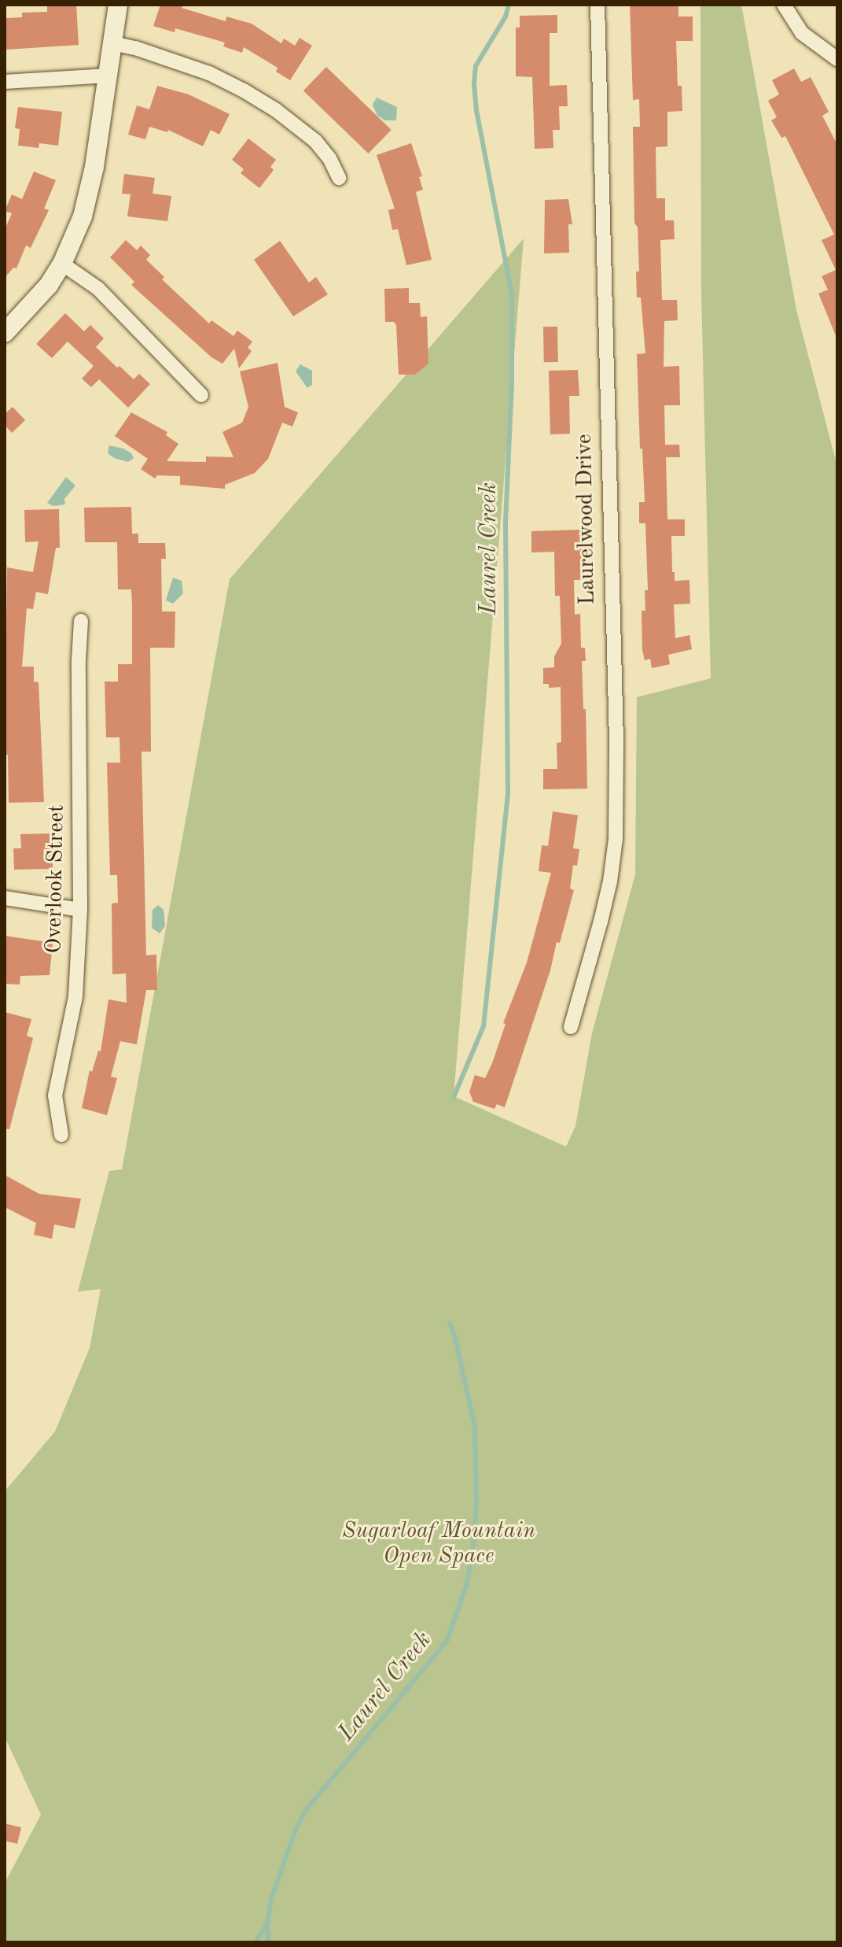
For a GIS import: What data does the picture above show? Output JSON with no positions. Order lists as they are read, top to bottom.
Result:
{
  "streets": {
    "street": ["Laurelwood Drive", "Overlook Street"]
  },
  "water": ["Laurel Creek"],
  "parks": ["Sugarloaf Mountain Open Space"]
}
